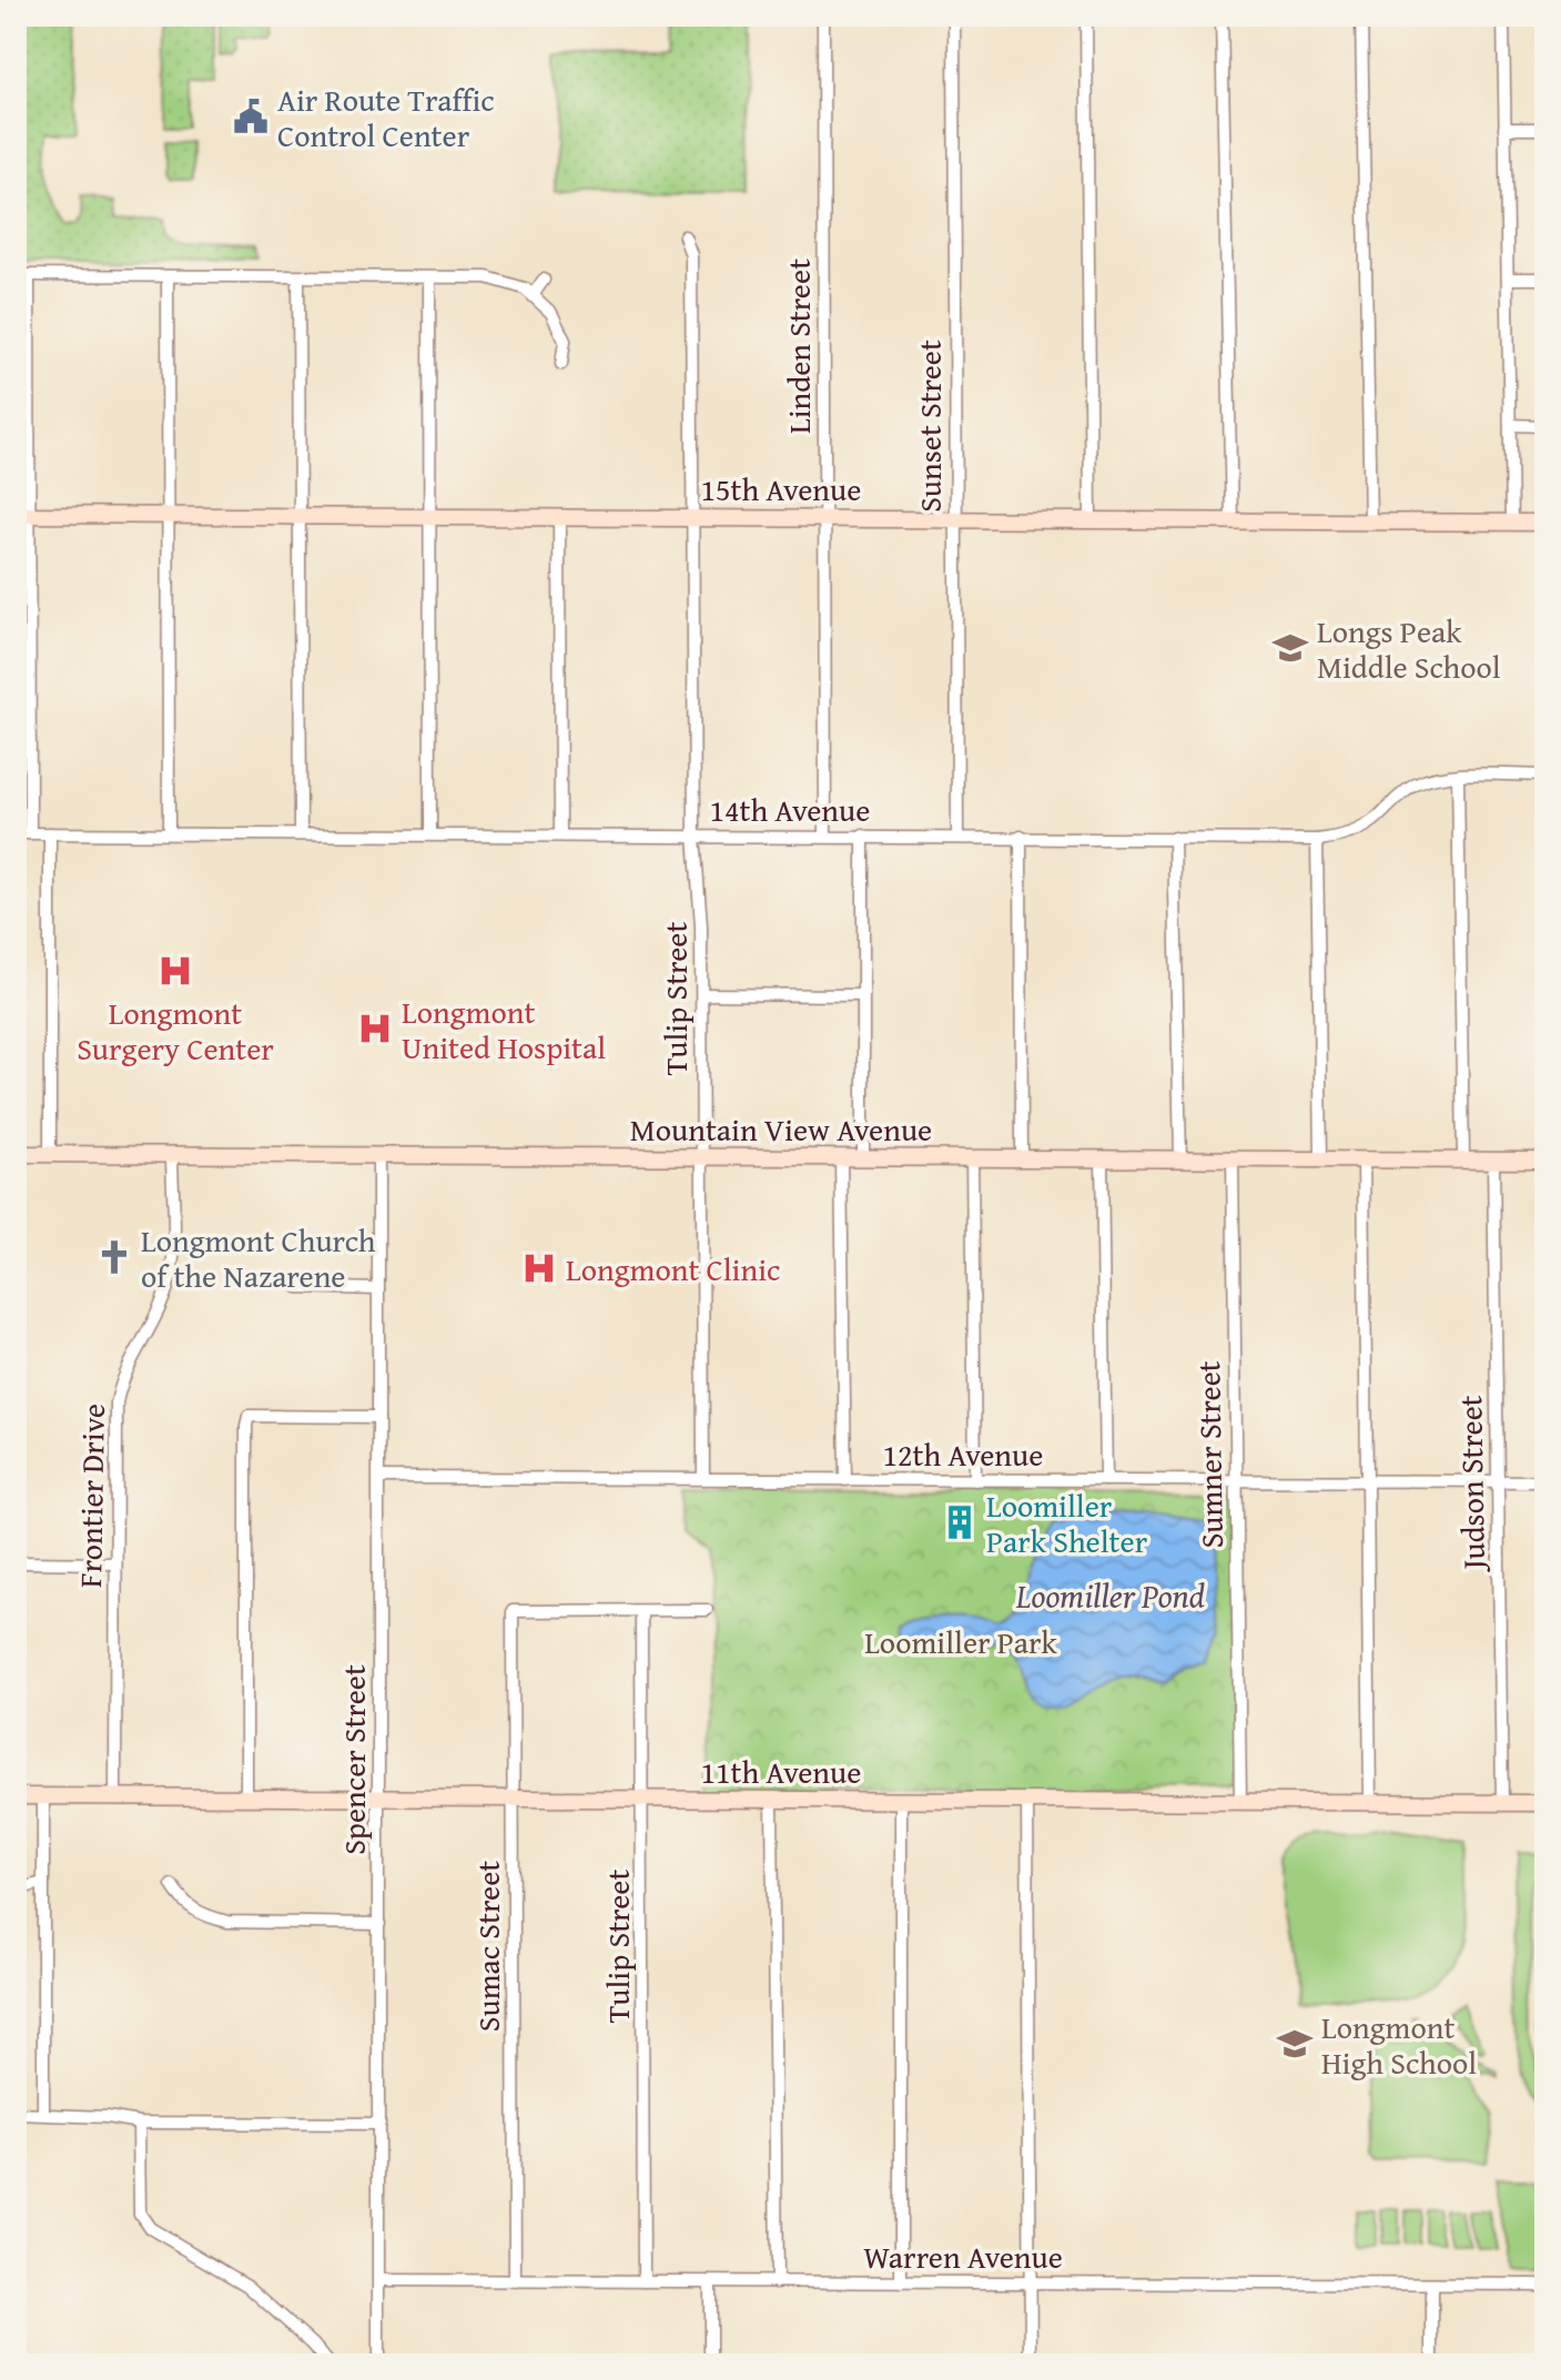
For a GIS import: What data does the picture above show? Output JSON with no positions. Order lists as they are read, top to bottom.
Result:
{
  "streets": {
    "street": [
      "Linden Street",
      "Sunset Street",
      "15th Avenue",
      "14th Avenue",
      "Tulip Street",
      "Mountain View Avenue",
      "12th Avenue",
      "Sumner Street",
      "Judson Street",
      "Frontier Drive",
      "Spencer Street",
      "11th Avenue",
      "Sumac Street",
      "Warren Avenue"
    ]
  },
  "crossings": [
    ["Linden Street", "15th Avenue"],
    ["Linden Street", "14th Avenue"],
    ["Sunset Street", "15th Avenue"],
    ["Sunset Street", "14th Avenue"],
    ["15th Avenue", "Tulip Street"],
    ["14th Avenue", "Tulip Street"],
    ["Tulip Street", "Mountain View Avenue"],
    ["Tulip Street", "12th Avenue"],
    ["Tulip Street", "11th Avenue"],
    ["Tulip Street", "Sumac Street"],
    ["Tulip Street", "Warren Avenue"],
    ["Mountain View Avenue", "Sumner Street"],
    ["Mountain View Avenue", "Judson Street"],
    ["Mountain View Avenue", "Frontier Drive"],
    ["Mountain View Avenue", "Spencer Street"],
    ["12th Avenue", "Sumner Street"],
    ["12th Avenue", "Judson Street"],
    ["12th Avenue", "Spencer Street"],
    ["Sumner Street", "11th Avenue"],
    ["Judson Street", "11th Avenue"],
    ["Frontier Drive", "11th Avenue"],
    ["Spencer Street", "11th Avenue"],
    ["Spencer Street", "Warren Avenue"],
    ["11th Avenue", "Sumac Street"],
    ["Sumac Street", "Warren Avenue"]
  ],
  "water": ["Loomiller Pond"],
  "parks": ["Loomiller Park"],
  "places": {
    "public building": ["Air Route Traffic Control Center"],
    "school or university": ["Longs Peak Middle School", "Longmont High School"],
    "hospital": ["Longmont Surgery Center", "Longmont United Hospital", "Longmont Clinic"],
    "church": ["Longmont Church of the Nazarene"],
    "building": ["Loomiller Park Shelter"]
  }
}
